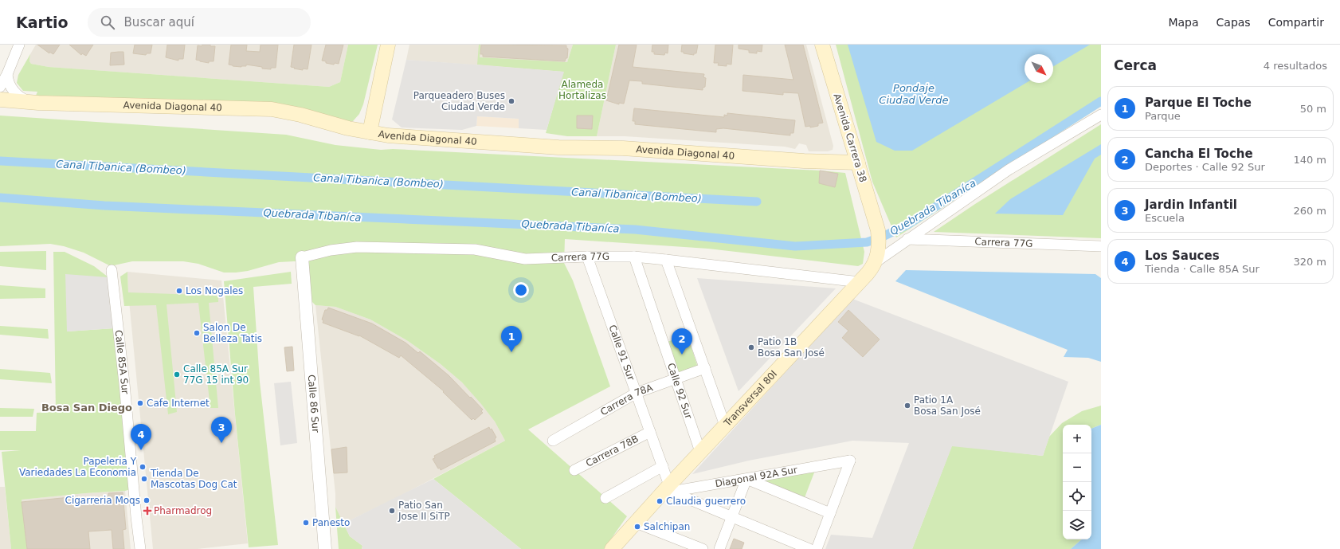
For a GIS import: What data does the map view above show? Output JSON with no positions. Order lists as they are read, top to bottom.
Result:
{
  "streets": {
    "main road": ["Avenida Diagonal 40", "Avenida Carrera 38", "Transversal 80I"],
    "street": [
      "Carrera 77G",
      "Calle 91 Sur",
      "Calle 85A Sur",
      "Calle 92 Sur",
      "Carrera 78A",
      "Calle 86 Sur",
      "Carrera 78B",
      "Diagonal 92A Sur"
    ]
  },
  "crossings": [
    ["Avenida Diagonal 40", "Avenida Carrera 38"],
    ["Avenida Carrera 38", "Transversal 80I"],
    ["Carrera 77G", "Calle 91 Sur"],
    ["Carrera 77G", "Calle 92 Sur"],
    ["Carrera 77G", "Transversal 80I"],
    ["Carrera 77G", "Calle 86 Sur"],
    ["Calle 91 Sur", "Transversal 80I"],
    ["Calle 91 Sur", "Carrera 78A"],
    ["Calle 91 Sur", "Carrera 78B"],
    ["Calle 91 Sur", "Diagonal 92A Sur"],
    ["Calle 92 Sur", "Transversal 80I"],
    ["Calle 92 Sur", "Carrera 78A"],
    ["Transversal 80I", "Diagonal 92A Sur"]
  ],
  "districts": ["Bosa San Diego"],
  "water": ["Pondaje Ciudad Verde", "Canal Tibanica (Bombeo)", "Quebrada Tibaníca"],
  "parks": ["Alameda Hortalizas"],
  "places": {
    "other": [
      "Parqueadero Buses Ciudad Verde",
      "Los Nogales",
      "Salon De Belleza Tatis",
      "Patio 1B Bosa San José",
      "Calle 85A Sur 77G 15 int 90",
      "Cafe Internet",
      "Patio 1A Bosa San José",
      "Papeleria Y Variedades La Economia",
      "Tienda De Mascotas Dog Cat",
      "Cigarreria Moqs",
      "Claudia guerrero",
      "Patio San Jose II SiTP",
      "Panesto",
      "Salchipan"
    ],
    "health": ["Pharmadrog"]
  },
  "north": "bottom right",
  "page": {
    "header": "Kartio",
    "search": "Buscar aquí",
    "nav": ["Mapa", "Capas", "Compartir"],
    "heading": ["Cerca", "4 resultados"],
    "list": [
      {
        "mark": "1",
        "name": "Parque El Toche",
        "note": "Parque",
        "value": "50 m"
      },
      {
        "mark": "2",
        "name": "Cancha El Toche",
        "note": "Deportes · Calle 92 Sur",
        "value": "140 m"
      },
      {
        "mark": "3",
        "name": "Jardin Infantil",
        "note": "Escuela",
        "value": "260 m"
      },
      {
        "mark": "4",
        "name": "Los Sauces",
        "note": "Tienda · Calle 85A Sur",
        "value": "320 m"
      }
    ],
    "pins": [
      "1",
      "2",
      "3",
      "4"
    ],
    "map_buttons": ["+", "−"]
  }
}
